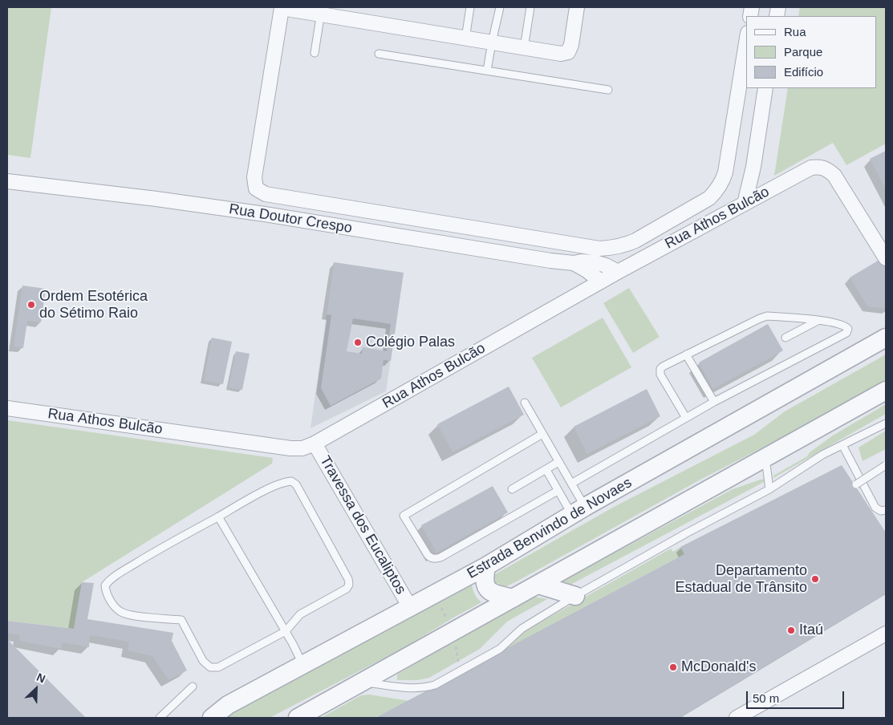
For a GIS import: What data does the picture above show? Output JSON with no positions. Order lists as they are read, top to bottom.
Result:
{
  "streets": {
    "street": [
      "Rua Athos Bulcão",
      "Rua Doutor Crespo",
      "Travessa dos Eucaliptos",
      "Estrada Benvindo de Novaes"
    ]
  },
  "crossings": [
    ["Rua Athos Bulcão", "Rua Doutor Crespo"],
    ["Rua Athos Bulcão", "Travessa dos Eucaliptos"],
    ["Travessa dos Eucaliptos", "Estrada Benvindo de Novaes"]
  ],
  "places": [
    "Ordem Esotérica do Sétimo Raio",
    "Colégio Palas",
    "Departamento Estadual de Trânsito",
    "Itaú",
    "McDonald's"
  ],
  "legend": ["Rua", "Parque", "Edifício"],
  "scale_bar": "50 m",
  "north": "top right"
}
